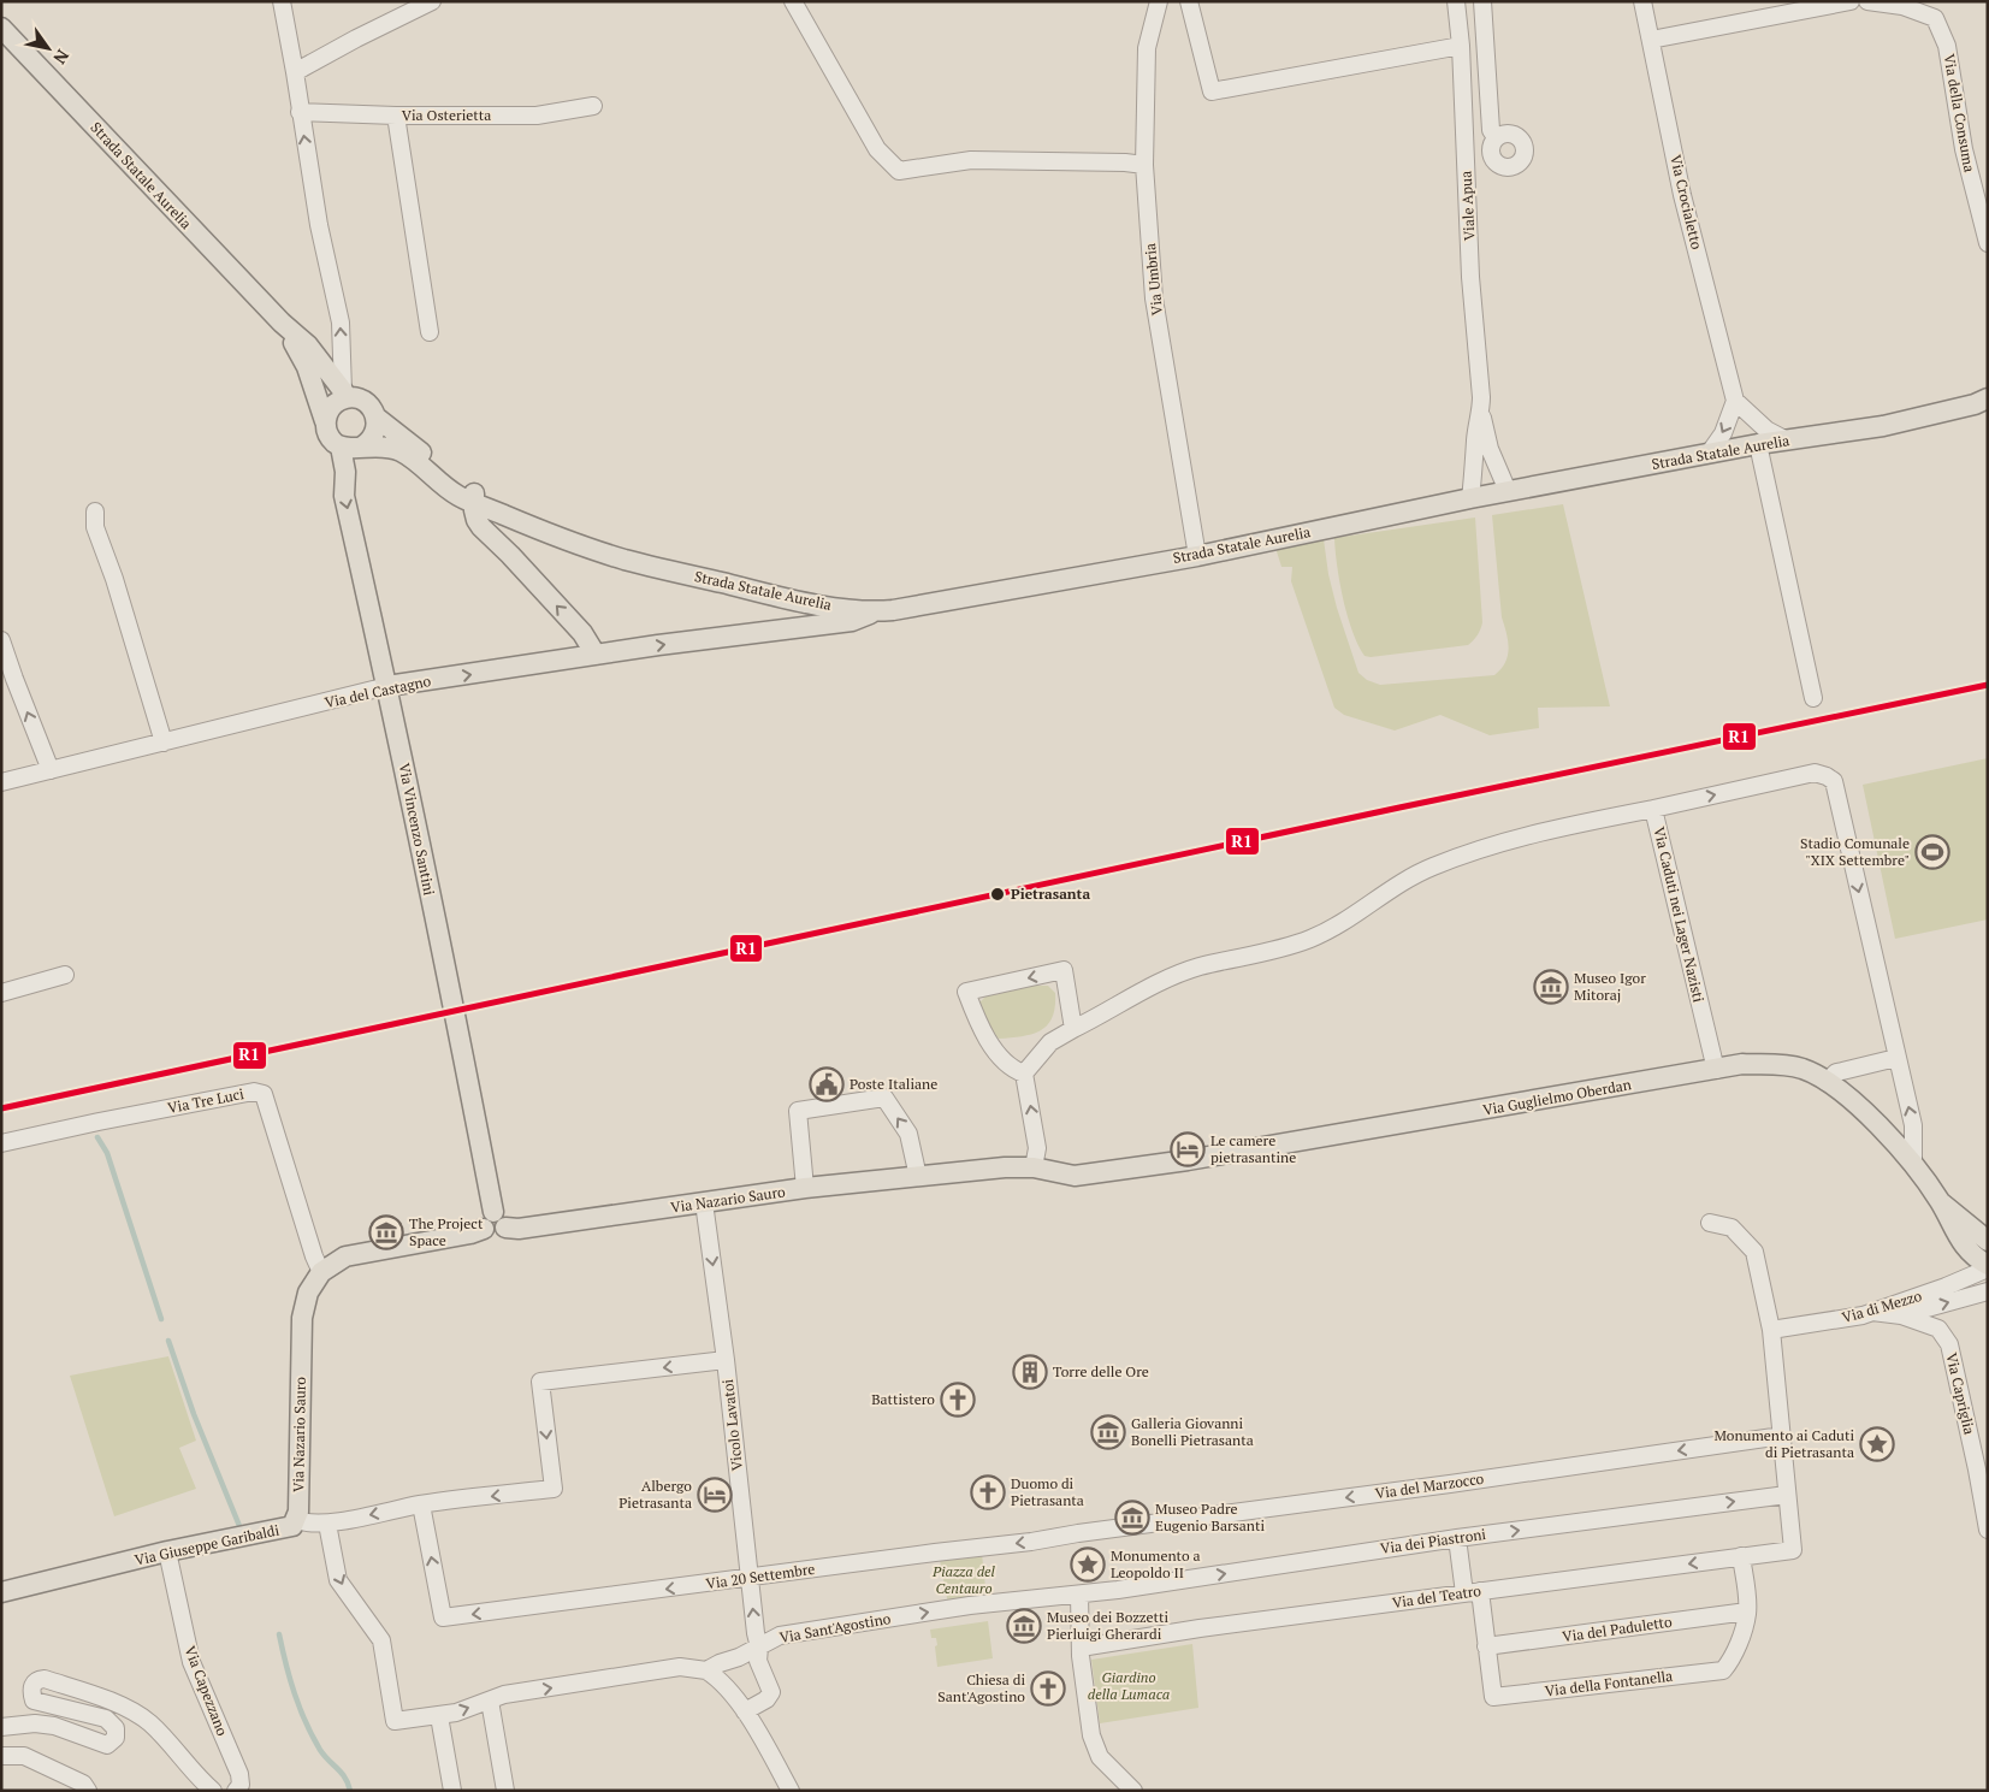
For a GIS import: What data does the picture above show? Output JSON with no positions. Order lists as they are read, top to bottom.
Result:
{
  "streets": {
    "main road": [
      "Strada Statale Aurelia",
      "Via del Castagno",
      "Via Vincenzo Santini",
      "Via Guglielmo Oberdan",
      "Via Nazario Sauro",
      "Via Giuseppe Garibaldi"
    ],
    "street": [
      "Via della Consuma",
      "Via Osterietta",
      "Via Crocialetto",
      "Viale Apua",
      "Via Umbria",
      "Via Caduti nei Lager Nazisti",
      "Via Tre Luci",
      "Via di Mezzo",
      "Via Capriglia",
      "Vicolo Lavatoi",
      "Via del Marzocco",
      "Via dei Piastroni",
      "Via 20 Settembre",
      "Via del Teatro",
      "Via Sant'Agostino",
      "Via del Paduletto",
      "Via della Fontanella",
      "Via Capezzano"
    ]
  },
  "crossings": [
    ["Strada Statale Aurelia", "Viale Apua"],
    ["Strada Statale Aurelia", "Via Umbria"],
    ["Strada Statale Aurelia", "Via del Castagno"],
    ["Strada Statale Aurelia", "Via Vincenzo Santini"],
    ["Via del Castagno", "Via Vincenzo Santini"],
    ["Via Vincenzo Santini", "Via Nazario Sauro"],
    ["Via Caduti nei Lager Nazisti", "Via Guglielmo Oberdan"],
    ["Via Guglielmo Oberdan", "Via Nazario Sauro"],
    ["Via Tre Luci", "Via Nazario Sauro"],
    ["Via Nazario Sauro", "Vicolo Lavatoi"],
    ["Via Nazario Sauro", "Via Giuseppe Garibaldi"],
    ["Via di Mezzo", "Via Capriglia"],
    ["Vicolo Lavatoi", "Via Giuseppe Garibaldi"],
    ["Vicolo Lavatoi", "Via 20 Settembre"],
    ["Vicolo Lavatoi", "Via Sant'Agostino"],
    ["Via del Marzocco", "Via 20 Settembre"],
    ["Via dei Piastroni", "Via del Teatro"],
    ["Via dei Piastroni", "Via Sant'Agostino"],
    ["Via Giuseppe Garibaldi", "Via 20 Settembre"],
    ["Via Giuseppe Garibaldi", "Via Sant'Agostino"],
    ["Via Giuseppe Garibaldi", "Via Capezzano"],
    ["Via del Paduletto", "Via della Fontanella"]
  ],
  "one_way": [
    "Via del Castagno",
    "Via del Marzocco",
    "Via dei Piastroni",
    "Via Giuseppe Garibaldi",
    "Via 20 Settembre",
    "Via del Teatro",
    "Via Sant'Agostino"
  ],
  "parks": ["Piazza del Centauro", "Giardino della Lumaca"],
  "places": {
    "sports": ["Stadio Comunale \"XIX Settembre\""],
    "other": ["Pietrasanta"],
    "museum": [
      "Museo Igor Mitoraj",
      "The Project Space",
      "Galleria Giovanni Bonelli Pietrasanta",
      "Museo Padre Eugenio Barsanti",
      "Museo dei Bozzetti Pierluigi Gherardi"
    ],
    "public building": ["Poste Italiane"],
    "hotel": ["Le camere pietrasantine", "Albergo Pietrasanta"],
    "building": ["Torre delle Ore"],
    "church": ["Battistero", "Duomo di Pietrasanta", "Chiesa di Sant'Agostino"],
    "place": ["Monumento ai Caduti di Pietrasanta", "Monumento a Leopoldo II"]
  },
  "lines": ["transit line R1"],
  "north": "bottom right"
}
